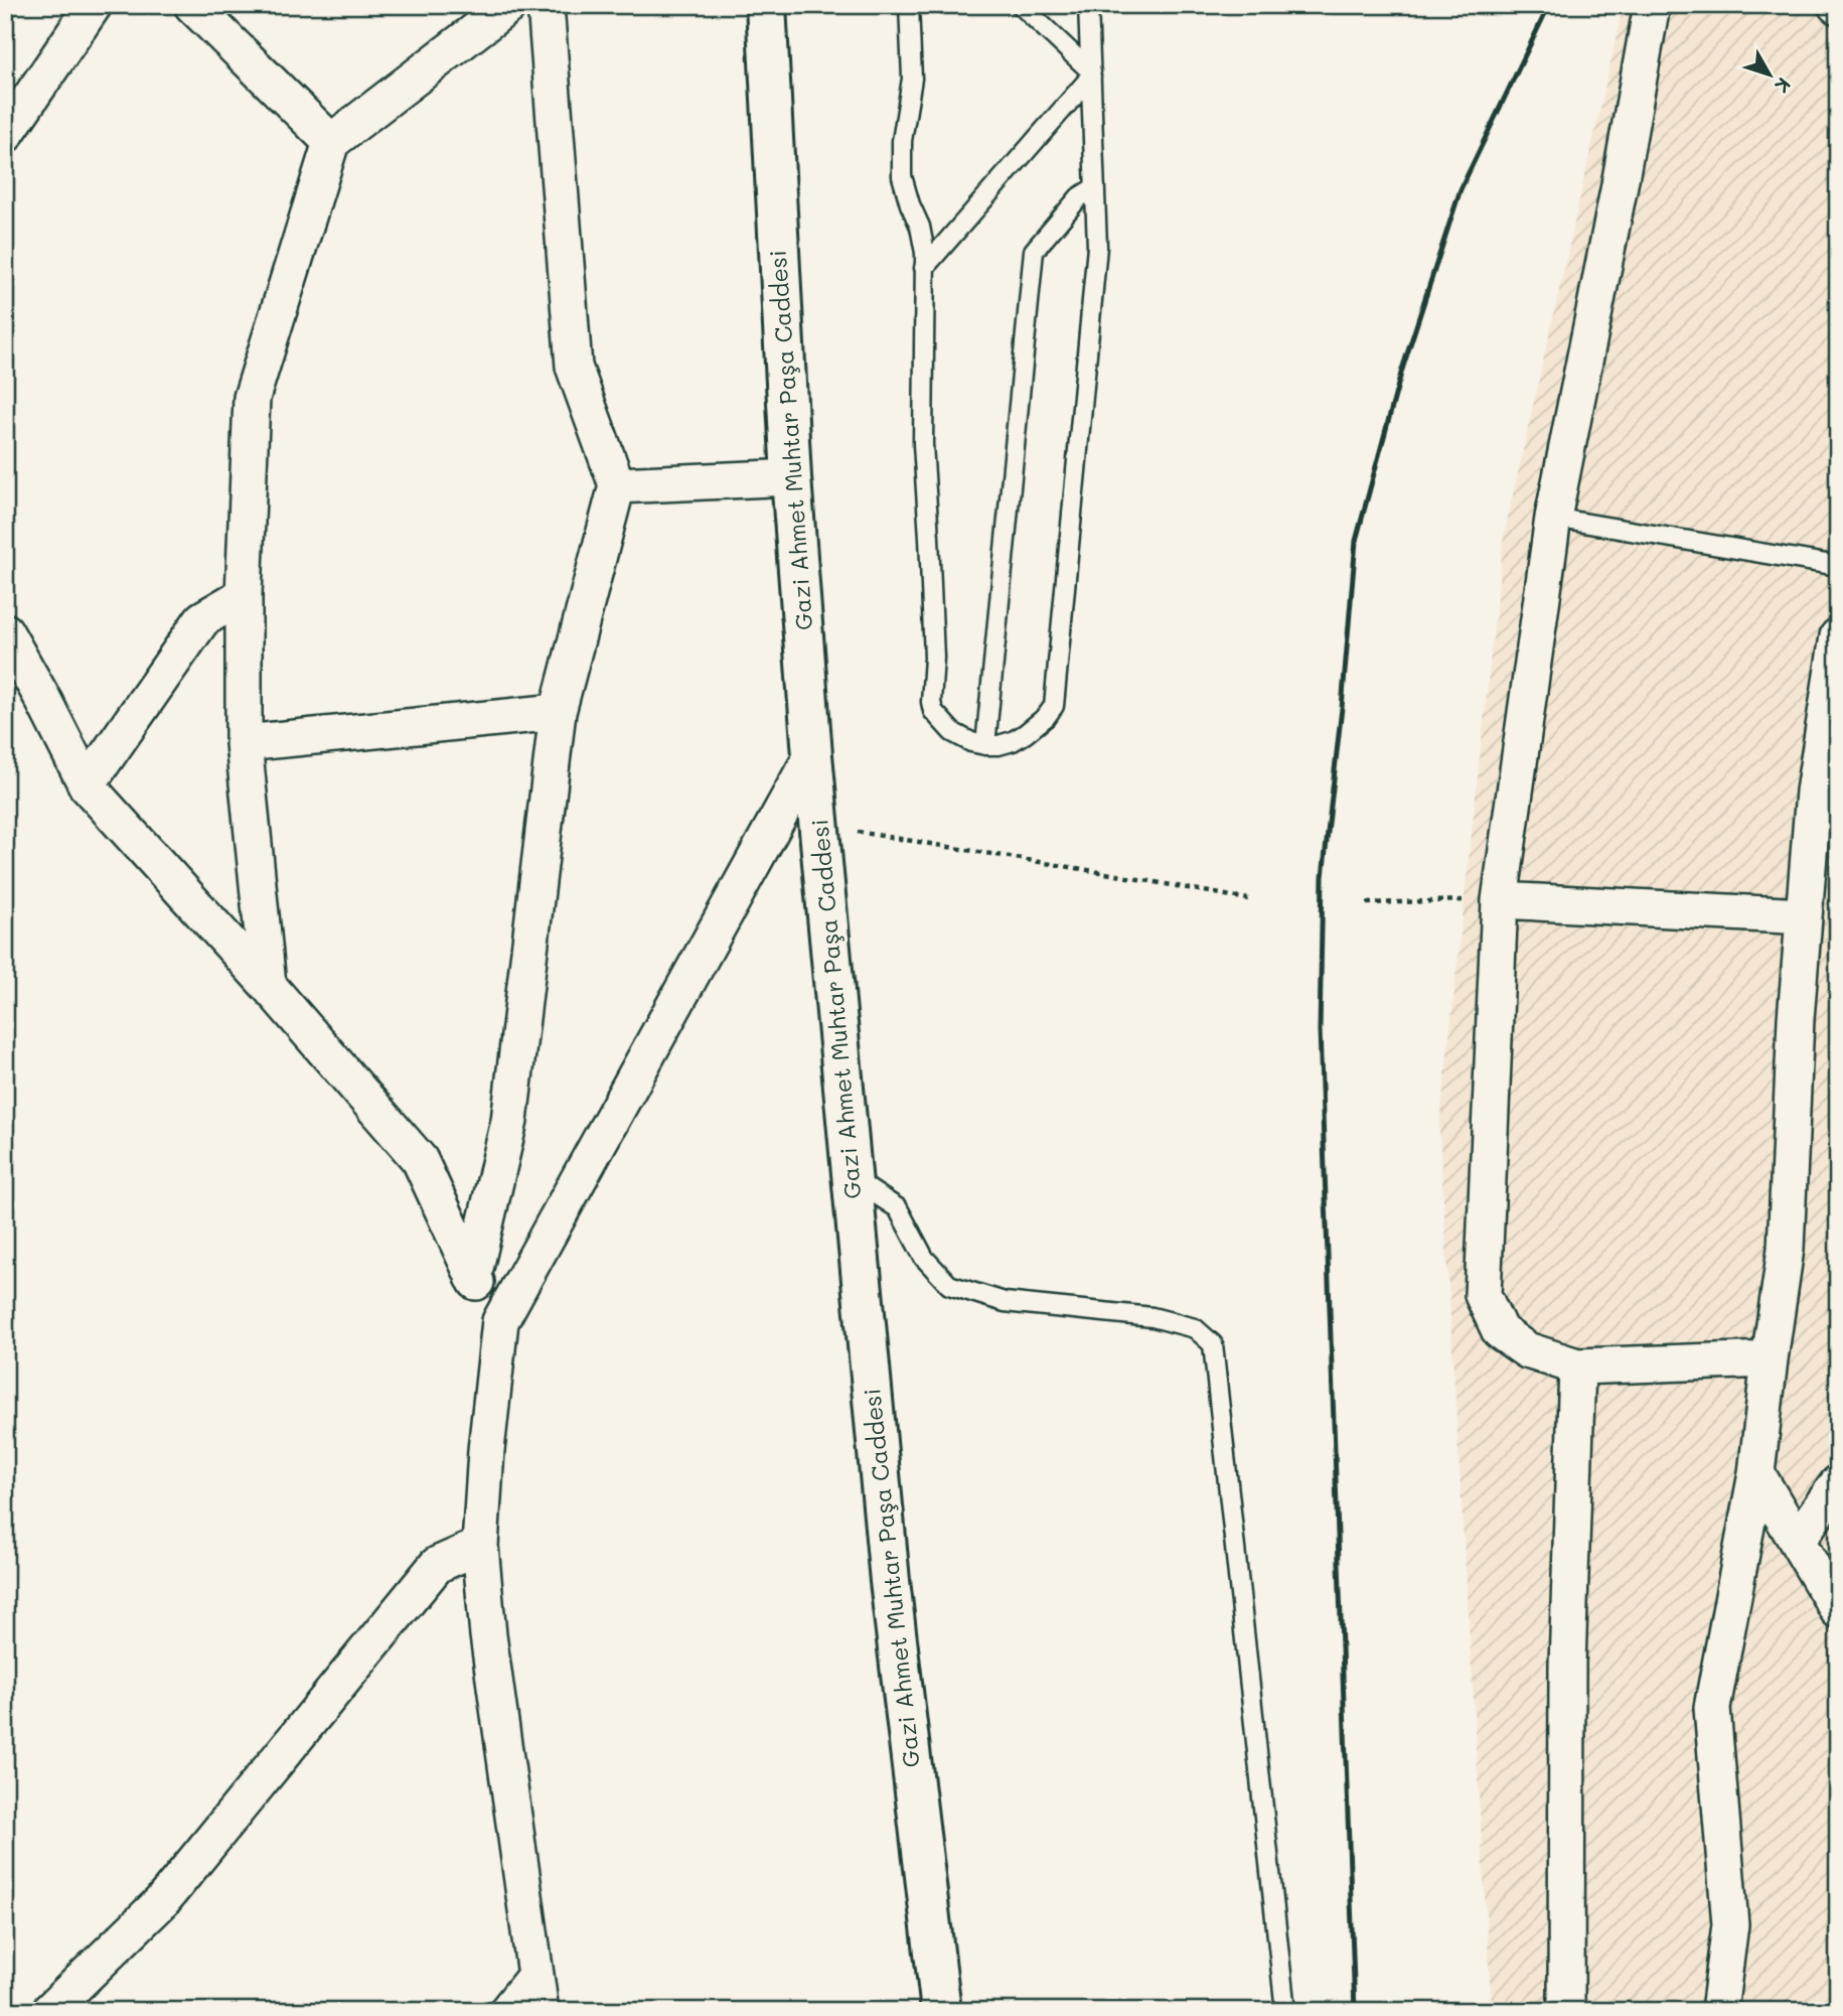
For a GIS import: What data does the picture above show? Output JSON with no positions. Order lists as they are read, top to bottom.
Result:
{
  "streets": {
    "street": ["Gazi Ahmet Muhtar Paşa Caddesi"]
  },
  "north": "bottom right"
}
